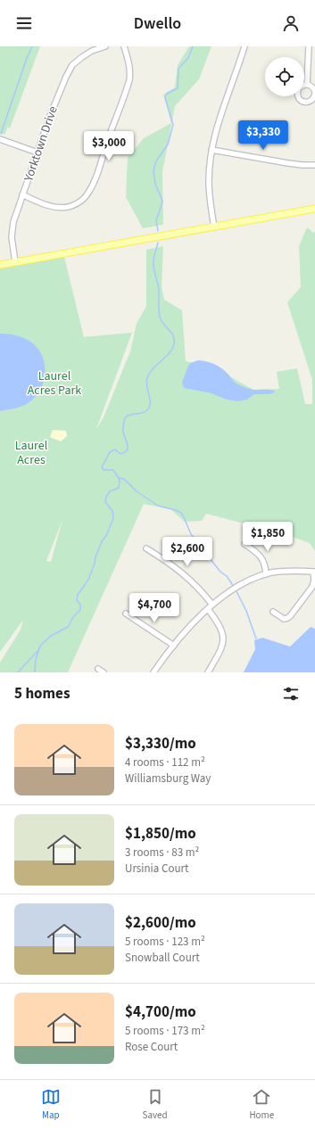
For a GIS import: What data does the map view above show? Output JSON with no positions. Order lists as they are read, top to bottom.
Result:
{
  "streets": {
    "street": ["Yorktown Drive"]
  },
  "parks": ["Laurel Acres Park", "Laurel Acres"],
  "page": {
    "header": "Dwello",
    "price": [
      "$3,330",
      "$3,000",
      "$1,850",
      "$2,600",
      "$4,700"
    ],
    "heading": "5 homes",
    "list": [
      {
        "name": "$3,330/mo",
        "note": "4 rooms · 112 m² · Williamsburg Way"
      },
      {
        "name": "$1,850/mo",
        "note": "3 rooms · 83 m² · Ursinia Court"
      },
      {
        "name": "$2,600/mo",
        "note": "5 rooms · 123 m² · Snowball Court"
      },
      {
        "name": "$4,700/mo",
        "note": "5 rooms · 173 m² · Rose Court"
      }
    ],
    "tabs": ["Map", "Saved", "Home"]
  }
}
